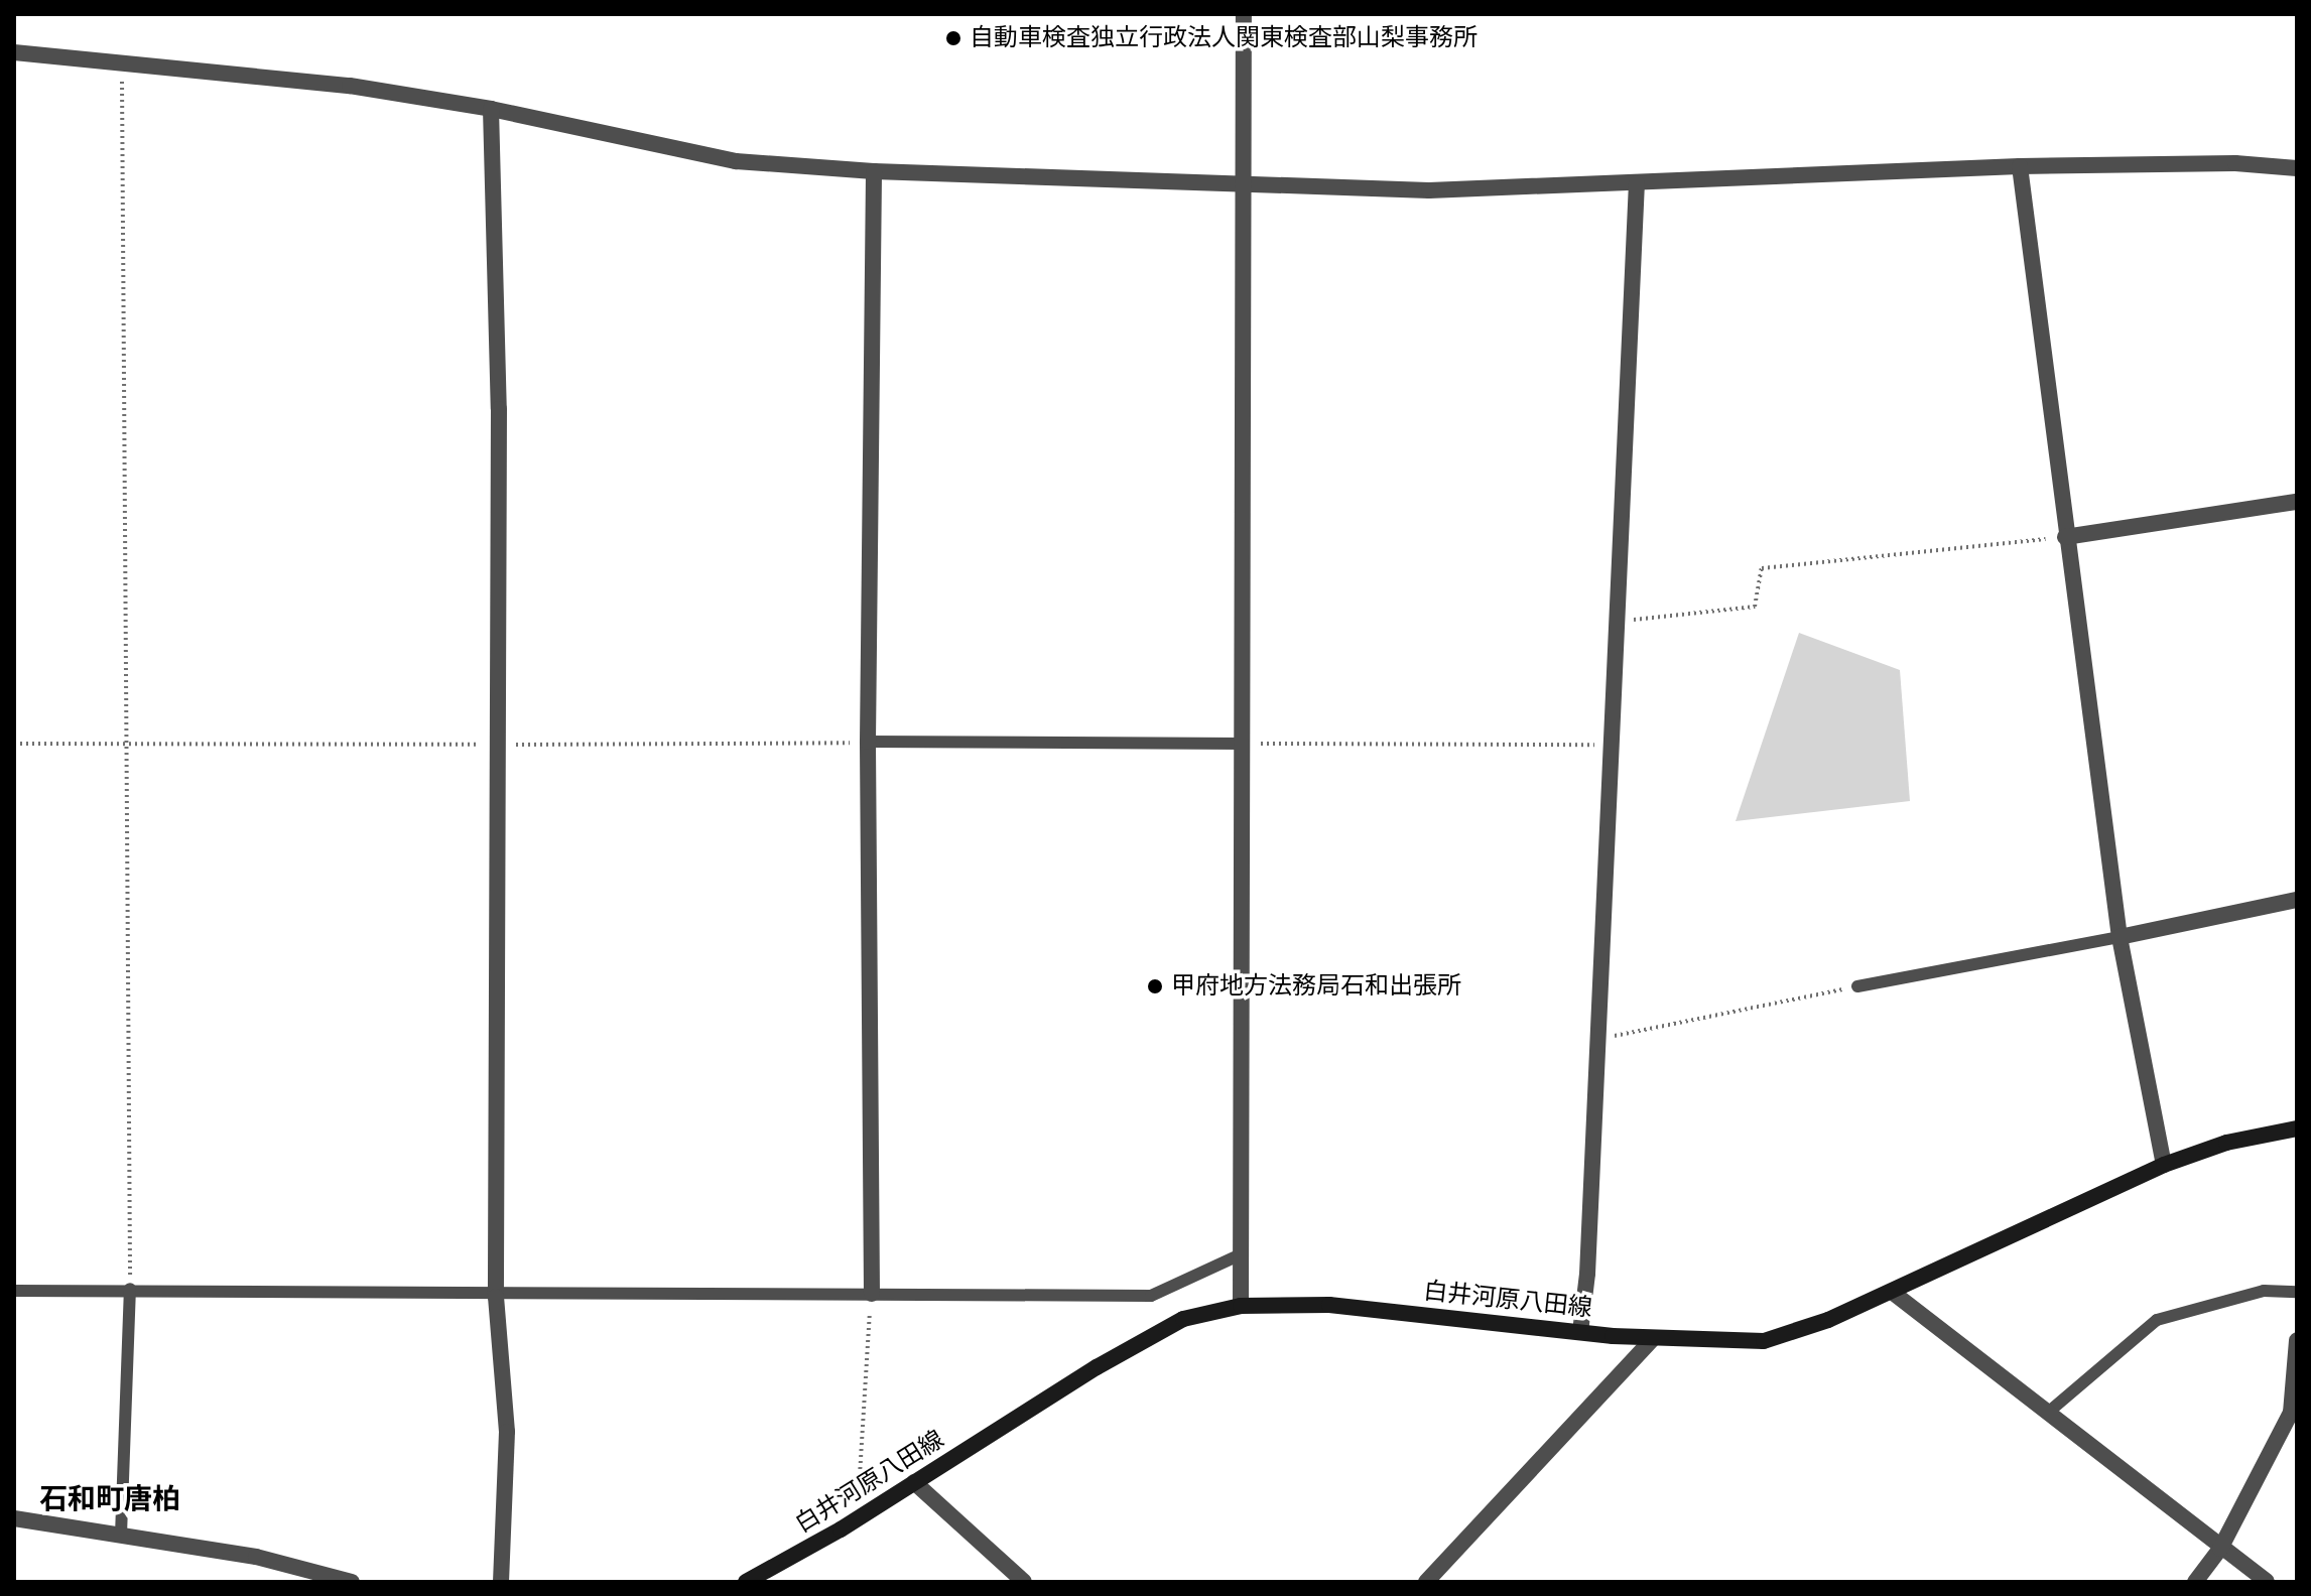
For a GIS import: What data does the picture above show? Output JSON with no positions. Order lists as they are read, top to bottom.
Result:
{
  "streets": {
    "main road": ["白井河原八田線"]
  },
  "districts": ["石和町唐柏"],
  "places": ["自動車検査独立行政法人関東検査部山梨事務所", "甲府地方法務局石和出張所"]
}
